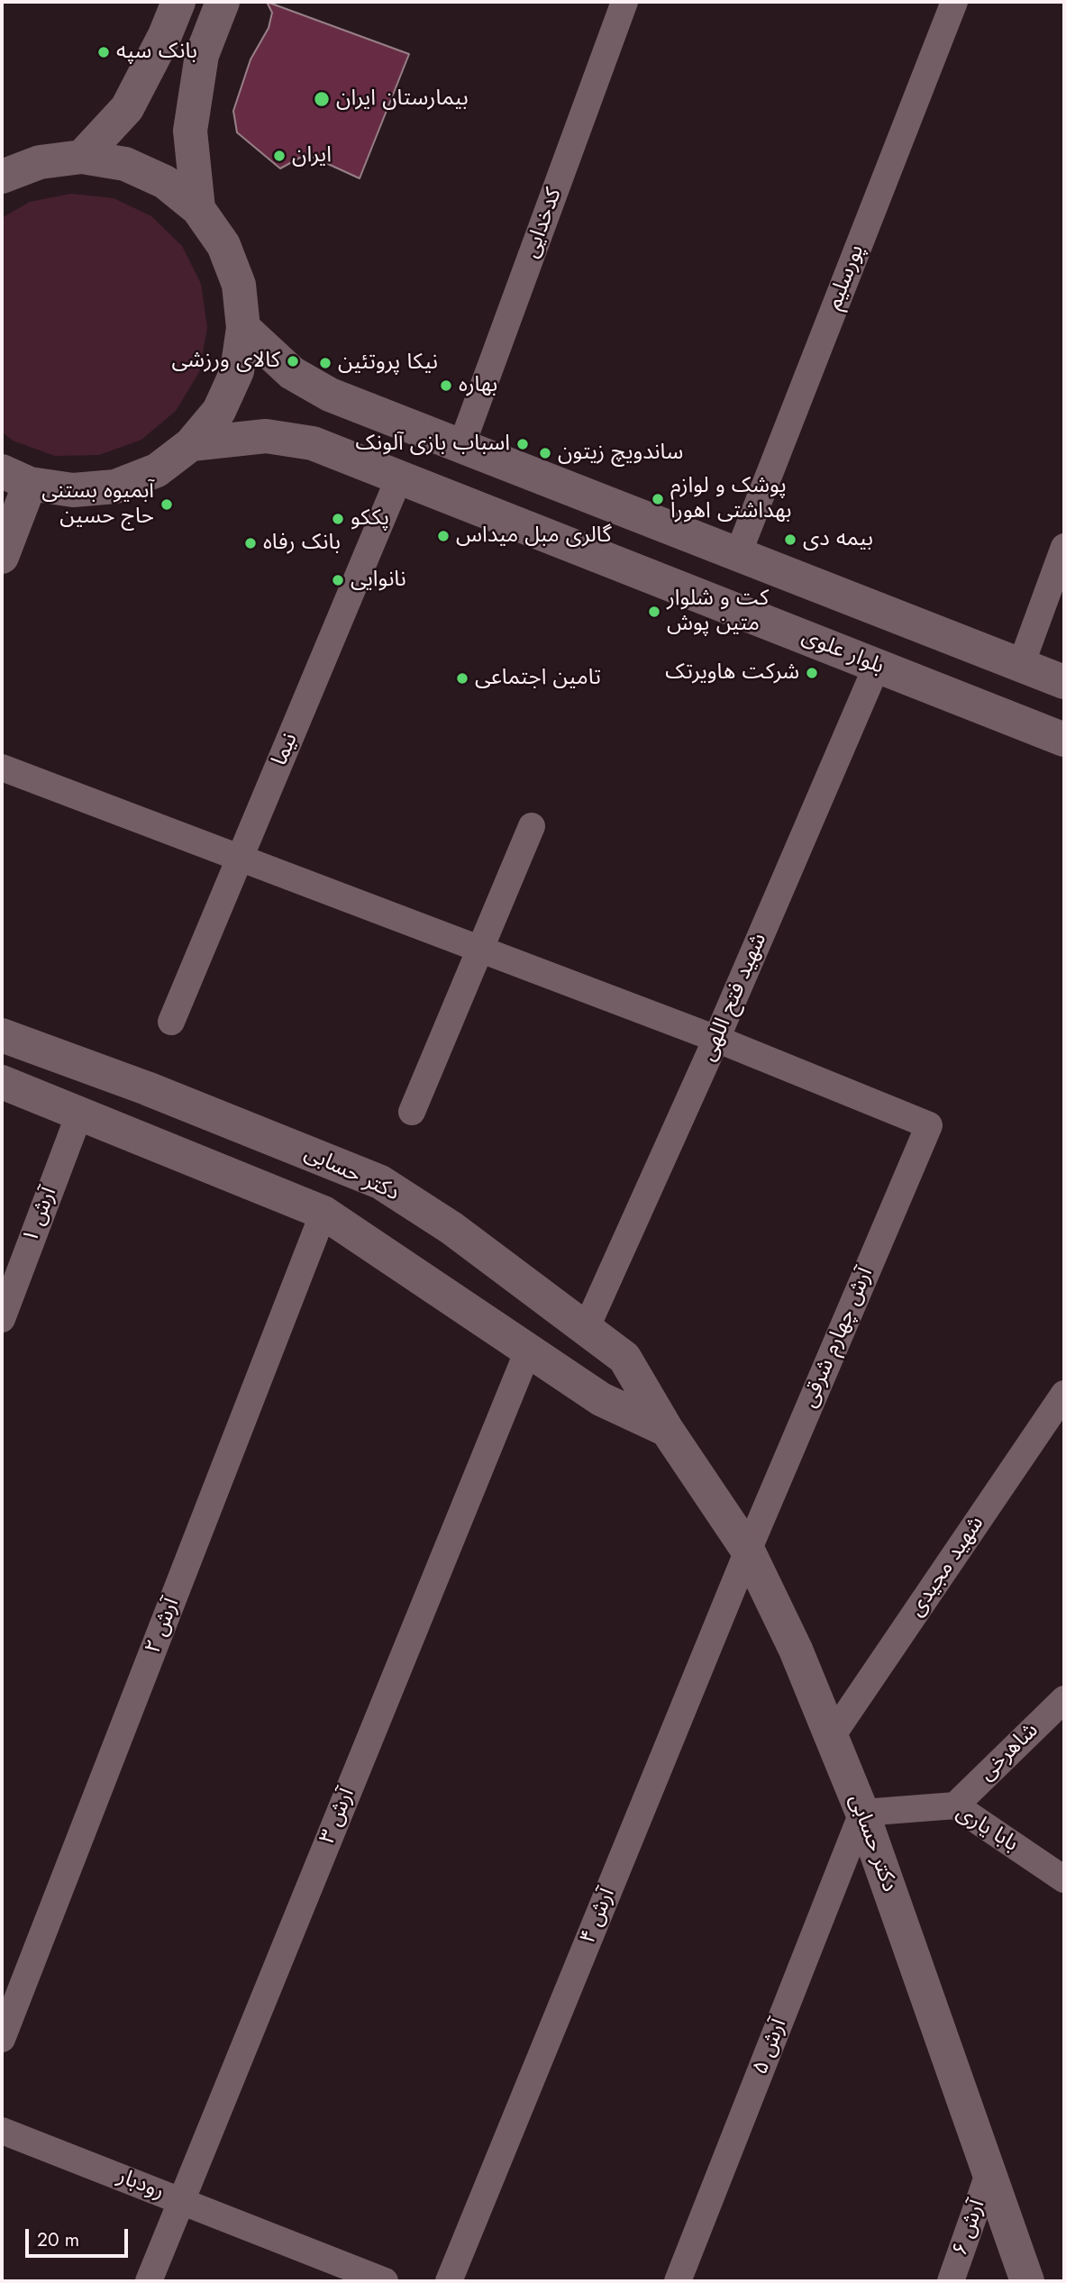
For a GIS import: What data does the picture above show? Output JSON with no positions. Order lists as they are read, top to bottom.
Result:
{
  "streets": {
    "main road": ["بلوار علوی", "دکتر حسابی"],
    "street": [
      "کدخدایی",
      "پورسلیم",
      "نیما",
      "شهید فتح اللهی",
      "آرش ۱",
      "آرش چهارم شرقی",
      "شهید مجیدی",
      "آرش ۲",
      "شاهرخی",
      "آرش ۳",
      "بابا یاری",
      "آرش ۴",
      "آرش ۵",
      "رودبار",
      "آرش ۶"
    ]
  },
  "crossings": [
    ["بلوار علوی", "نیما"],
    ["بلوار علوی", "شهید فتح اللهی"],
    ["شهید فتح اللهی", "دکتر حسابی"],
    ["شهید فتح اللهی", "آرش چهارم شرقی"],
    ["دکتر حسابی", "آرش چهارم شرقی"],
    ["دکتر حسابی", "شهید مجیدی"],
    ["دکتر حسابی", "بابا یاری"],
    ["دکتر حسابی", "آرش ۴"],
    ["دکتر حسابی", "آرش ۵"],
    ["دکتر حسابی", "آرش ۶"],
    ["آرش چهارم شرقی", "آرش ۴"],
    ["شاهرخی", "بابا یاری"],
    ["آرش ۳", "رودبار"],
    ["بابا یاری", "آرش ۵"]
  ],
  "places": [
    "بانک سپه",
    "بیمارستان ایران",
    "ایران",
    "کالای ورزشی",
    "نیکا پروتئین",
    "بهاره",
    "اسباب بازی آلونک",
    "ساندویچ زیتون",
    "پوشک و لوازم بهداشتی اهورا",
    "آبمیوه بستنی حاج حسین",
    "پککو",
    "گالری مبل میداس",
    "بیمه دی",
    "بانک رفاه",
    "نانوایی",
    "کت و شلوار متین پوش",
    "شرکت هاویرتک",
    "تامین اجتماعی"
  ],
  "scale_bar": "20 m"
}
